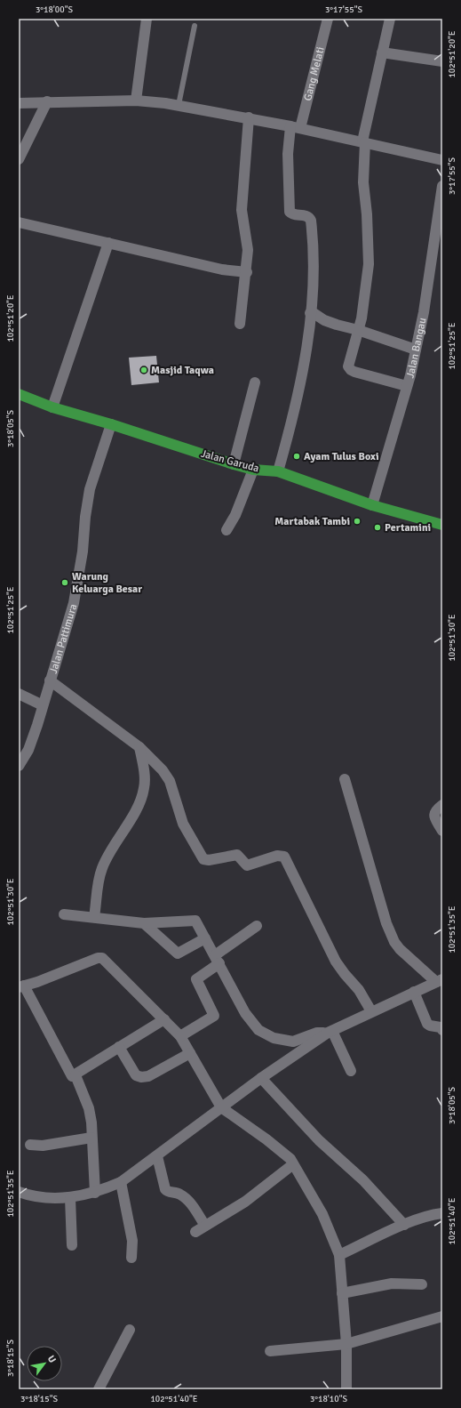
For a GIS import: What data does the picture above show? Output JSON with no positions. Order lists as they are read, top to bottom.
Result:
{
  "streets": {
    "highway": ["Jalan Garuda"],
    "street": ["Gang Melati", "Jalan Bangau", "Jalan Pattimura"]
  },
  "crossings": [
    ["Jalan Bangau", "Jalan Garuda"],
    ["Jalan Garuda", "Jalan Pattimura"]
  ],
  "places": [
    "Masjid Taqwa",
    "Ayam Tulus Boxi",
    "Martabak Tambi",
    "Pertamini",
    "Warung Keluarga Besar"
  ],
  "north": "top right",
  "coordinates": [
    "3°18'00\"S",
    "3°17'55\"S",
    "102°51'20\"E",
    "102°51'25\"E",
    "3°18'05\"S",
    "102°51'30\"E",
    "102°51'35\"E",
    "102°51'40\"E",
    "3°18'15\"S",
    "3°18'10\"S"
  ]
}
